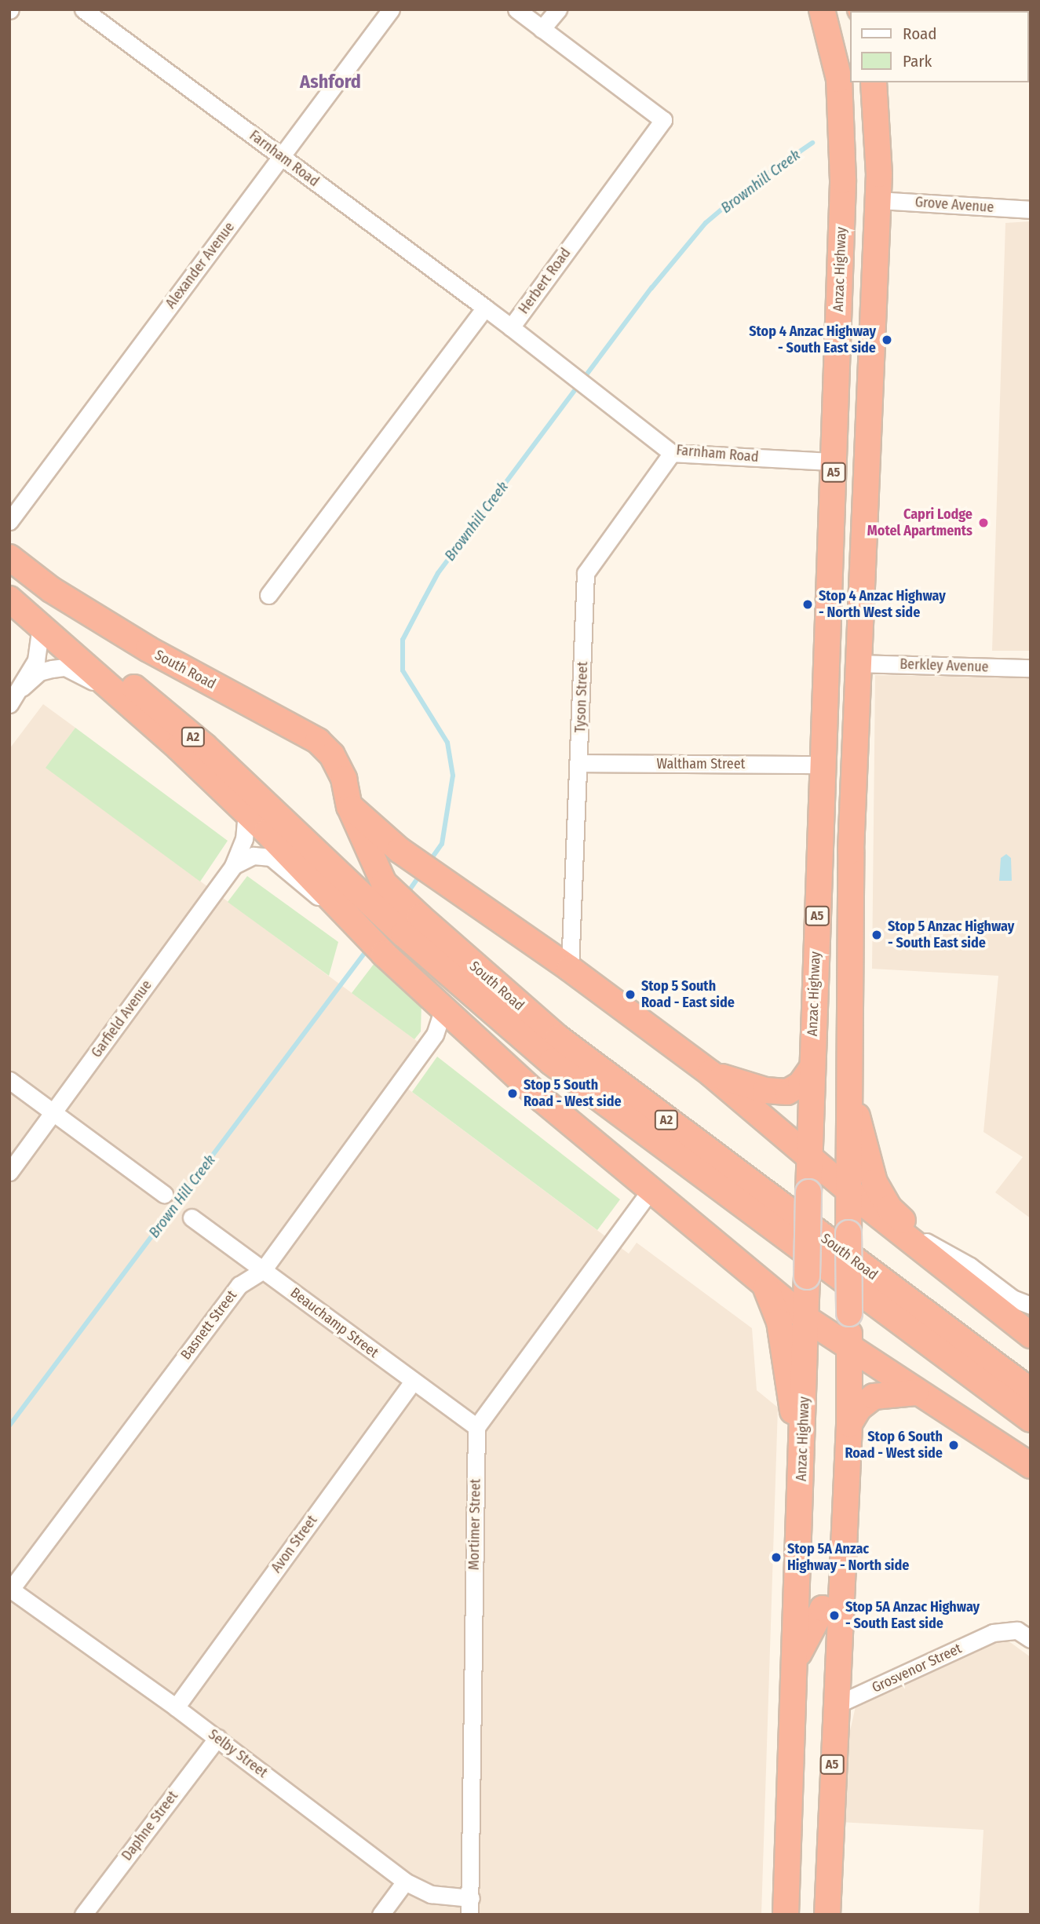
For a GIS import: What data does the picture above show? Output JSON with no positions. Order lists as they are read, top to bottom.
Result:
{
  "streets": {
    "highway": [
      "Anzac Highway",
      "A5",
      "South Road",
      "A2"
    ],
    "street": [
      "Farnham Road",
      "Grove Avenue",
      "Alexander Avenue",
      "Herbert Road",
      "Berkley Avenue",
      "Tyson Street",
      "Waltham Street",
      "Garfield Avenue",
      "Beauchamp Street",
      "Basnett Street",
      "Mortimer Street",
      "Avon Street",
      "Grosvenor Street",
      "Selby Street",
      "Daphne Street"
    ]
  },
  "crossings": [
    ["Farnham Road", "Alexander Avenue"],
    ["Farnham Road", "Anzac Highway"],
    ["Farnham Road", "Herbert Road"],
    ["Farnham Road", "Tyson Street"],
    ["Grove Avenue", "A5"],
    ["Anzac Highway", "Waltham Street"],
    ["A5", "Berkley Avenue"],
    ["A5", "Grosvenor Street"],
    ["Tyson Street", "Waltham Street"],
    ["Beauchamp Street", "Basnett Street"],
    ["Beauchamp Street", "Mortimer Street"],
    ["Beauchamp Street", "Avon Street"],
    ["Basnett Street", "Selby Street"],
    ["Mortimer Street", "Selby Street"],
    ["Avon Street", "Selby Street"],
    ["Selby Street", "Daphne Street"]
  ],
  "districts": ["Ashford"],
  "water": ["Brownhill Creek", "Brown Hill Creek"],
  "places": [
    "Stop 4 Anzac Highway - South East side",
    "Capri Lodge Motel Apartments",
    "Stop 4 Anzac Highway - North West side",
    "Stop 5 Anzac Highway - South East side",
    "Stop 5 South Road - East side",
    "Stop 5 South Road - West side",
    "Stop 6 South Road - West side",
    "Stop 5A Anzac Highway - North side",
    "Stop 5A Anzac Highway - South East side"
  ],
  "legend": ["Road", "Park"]
}
